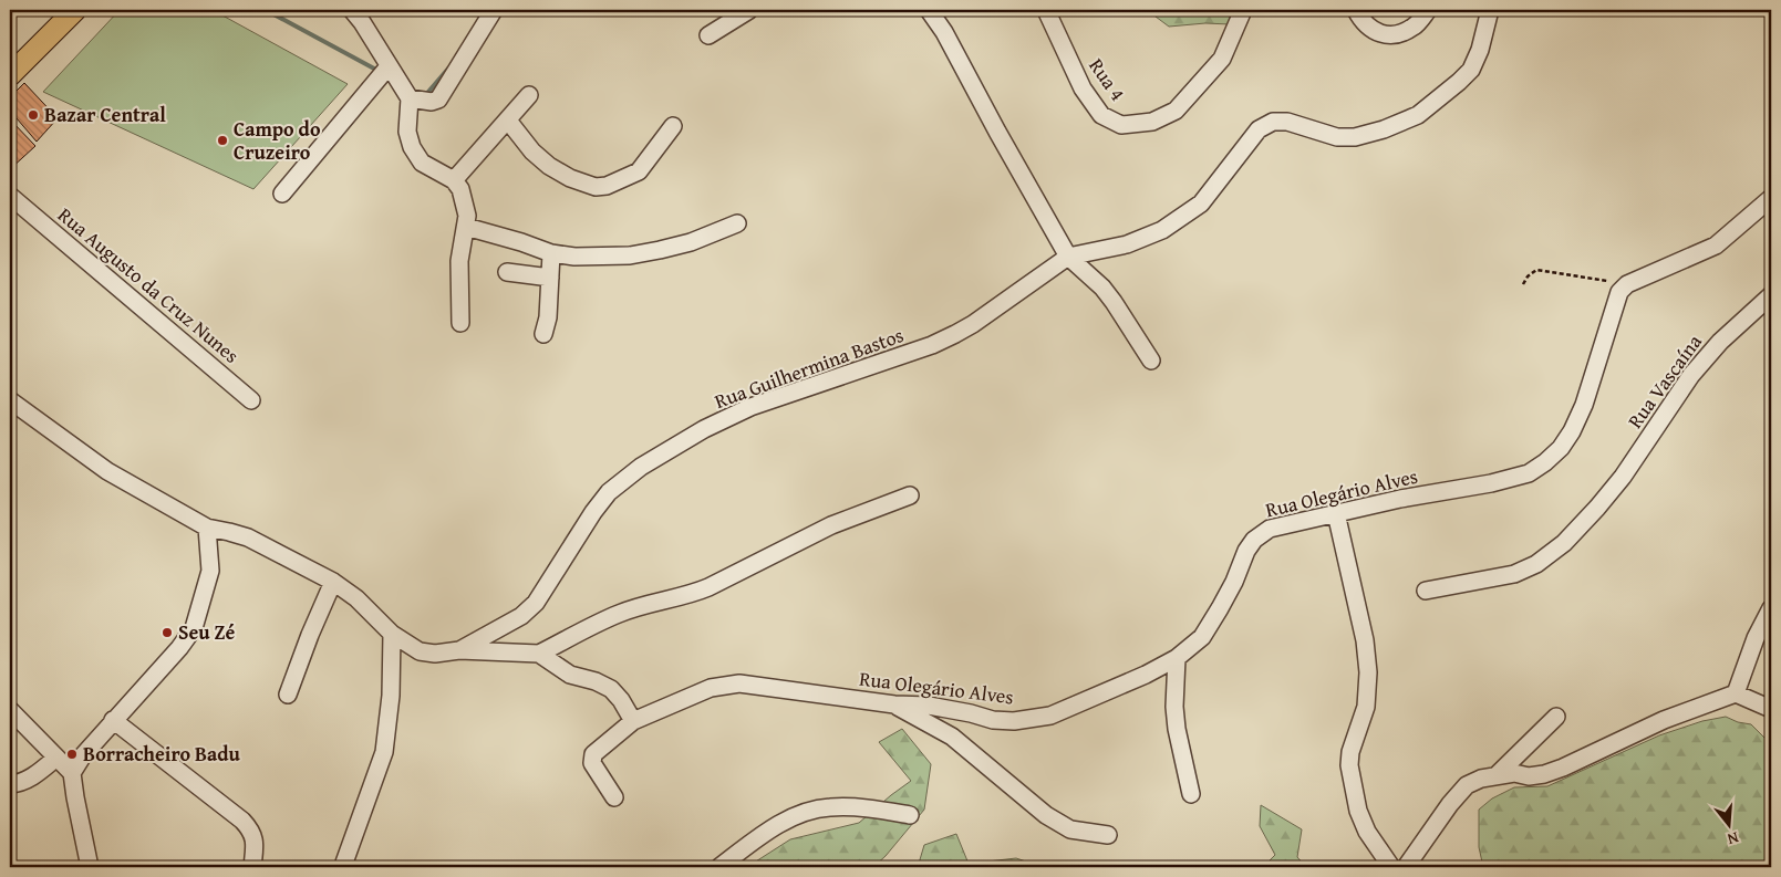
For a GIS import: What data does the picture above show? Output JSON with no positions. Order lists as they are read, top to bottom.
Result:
{
  "streets": {
    "street": [
      "Rua 4",
      "Rua Augusto da Cruz Nunes",
      "Rua Guilhermina Bastos",
      "Rua Vascaína",
      "Rua Olegário Alves"
    ]
  },
  "places": [
    "Bazar Central",
    "Campo do Cruzeiro",
    "Seu Zé",
    "Borracheiro Badu"
  ],
  "north": "bottom"
}
